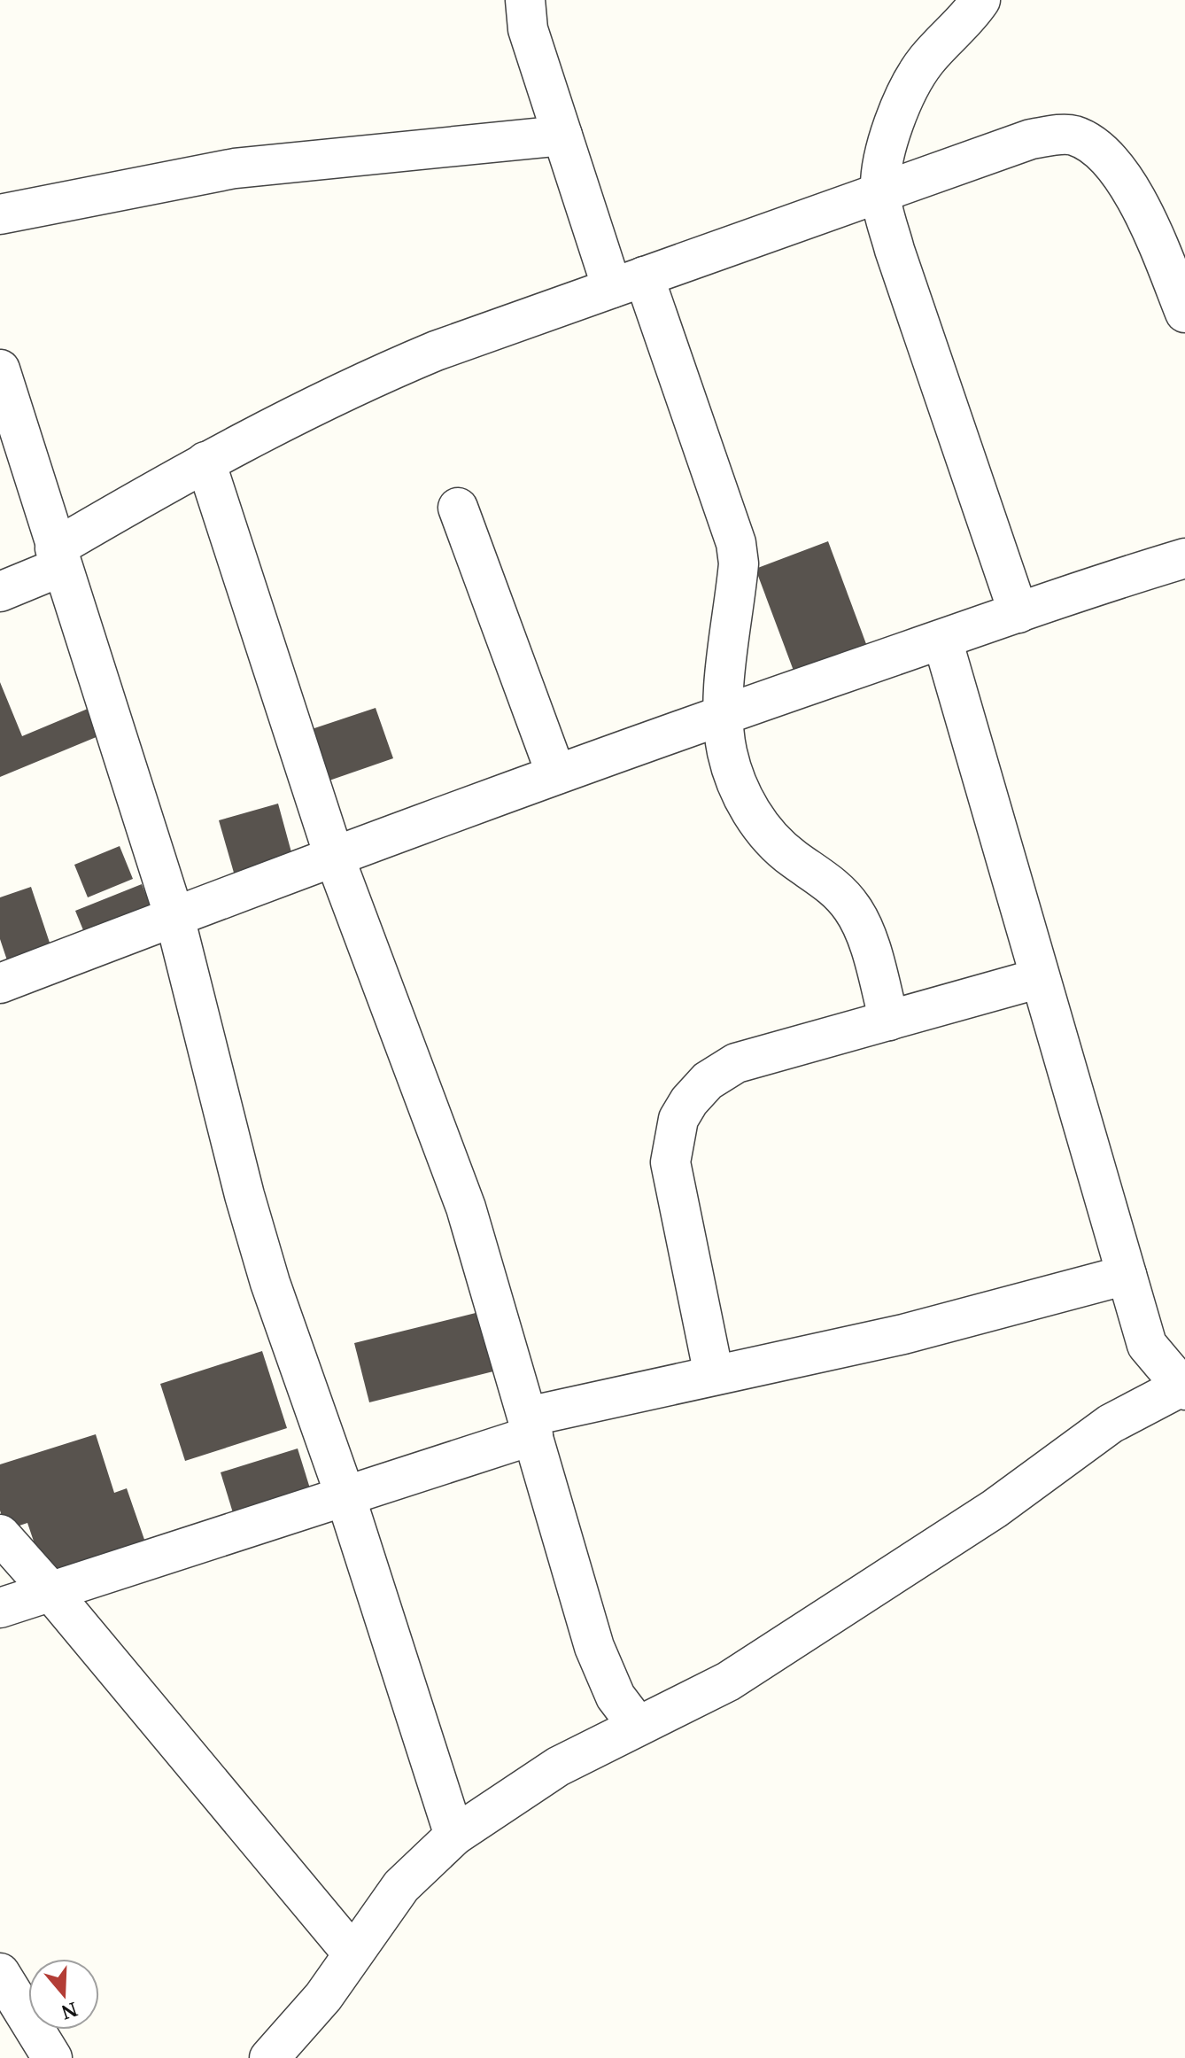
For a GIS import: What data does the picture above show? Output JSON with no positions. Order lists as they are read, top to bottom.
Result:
{
  "north": "bottom"
}
